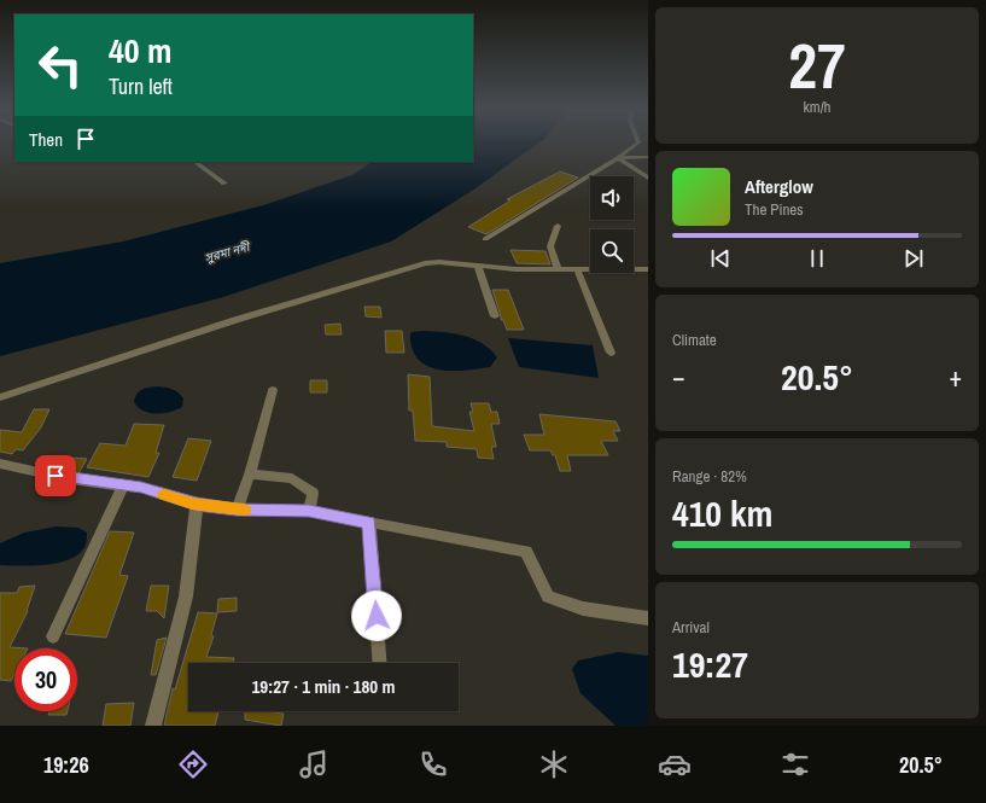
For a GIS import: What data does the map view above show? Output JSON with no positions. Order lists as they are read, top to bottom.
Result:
{
  "water": ["সুরমা নদী"],
  "page": {
    "tile": [
      ["27", "km/h"],
      "Climate",
      ["Range · 82%", "410 km"],
      ["Arrival", "19:27"]
    ],
    "turn": ["40 m", "Turn left"],
    "then": "Then",
    "song": ["Afterglow", "The Pines"],
    "heat": ["−", "20.5°", "+"],
    "limit": "30",
    "trip": "19:27 · 1 min · 180 m",
    "tabs": ["19:26", "20.5°"]
  }
}
